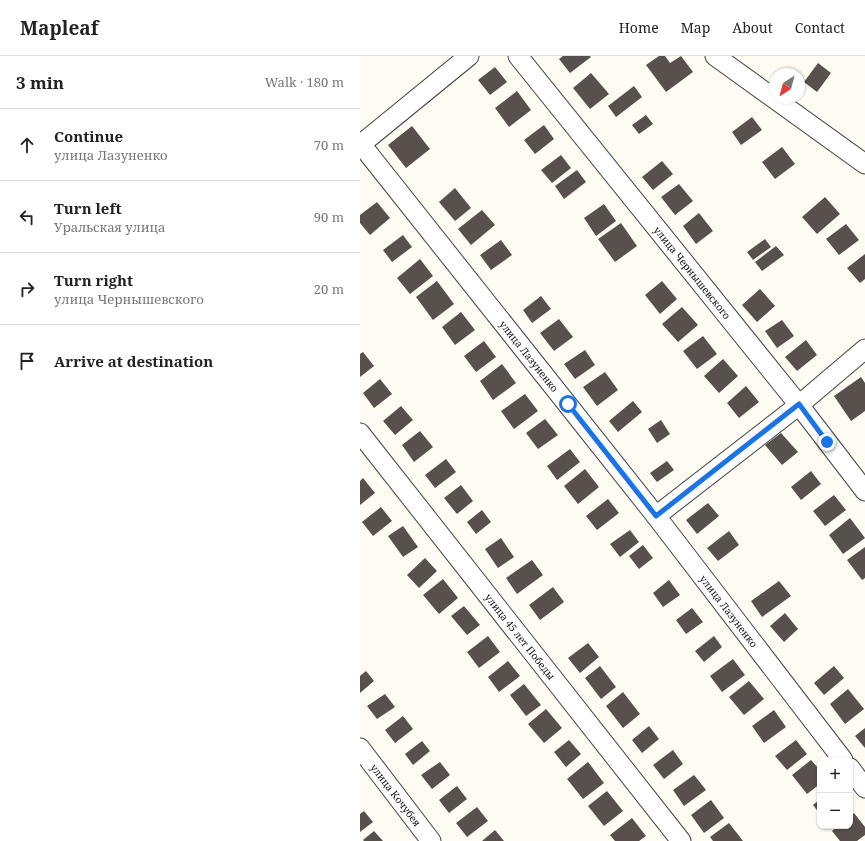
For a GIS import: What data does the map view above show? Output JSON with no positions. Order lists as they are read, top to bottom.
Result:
{
  "streets": {
    "street": [
      "улица Чернышевского",
      "улица Лазуненко",
      "улица 45 лет Победы",
      "улица Кочубея"
    ]
  },
  "north": "bottom left",
  "page": {
    "header": "Mapleaf",
    "nav": [
      "Home",
      "Map",
      "About",
      "Contact"
    ],
    "heading": ["3 min", "Walk · 180 m"],
    "list": [
      ["Continue", "улица Лазуненко", "70 m"],
      ["Turn left", "Уральская улица", "90 m"],
      ["Turn right", "улица Чернышевского", "20 m"],
      "Arrive at destination"
    ],
    "map_buttons": ["+", "−"]
  }
}
